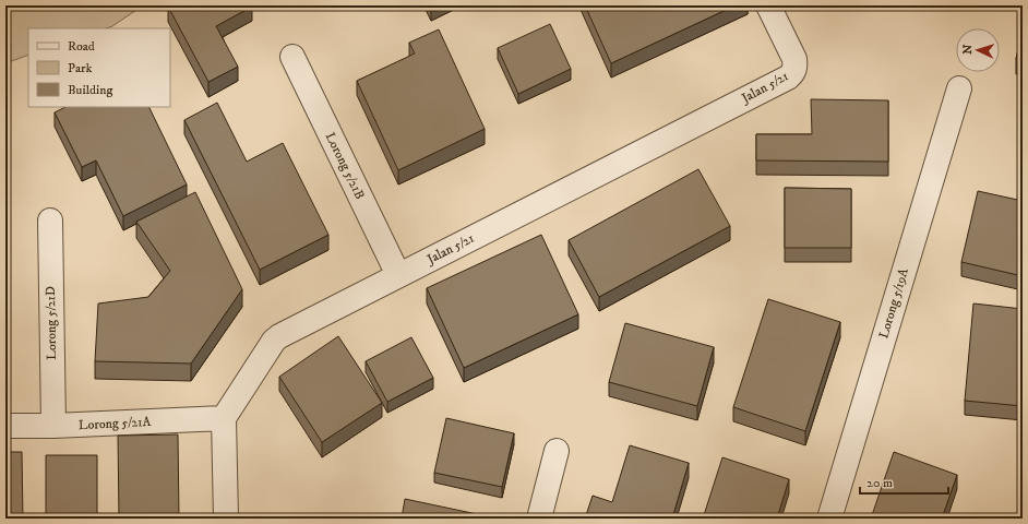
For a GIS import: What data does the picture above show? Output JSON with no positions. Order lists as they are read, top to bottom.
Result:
{
  "streets": {
    "street": [
      "Jalan 5/21",
      "Lorong 5/21B",
      "Lorong 5/19A",
      "Lorong 5/21D",
      "Lorong 5/21A"
    ]
  },
  "crossings": [
    ["Jalan 5/21", "Lorong 5/21B"],
    ["Jalan 5/21", "Lorong 5/21A"],
    ["Lorong 5/21D", "Lorong 5/21A"]
  ],
  "legend": ["Road", "Park", "Building"],
  "scale_bar": "20 m",
  "north": "left"
}
